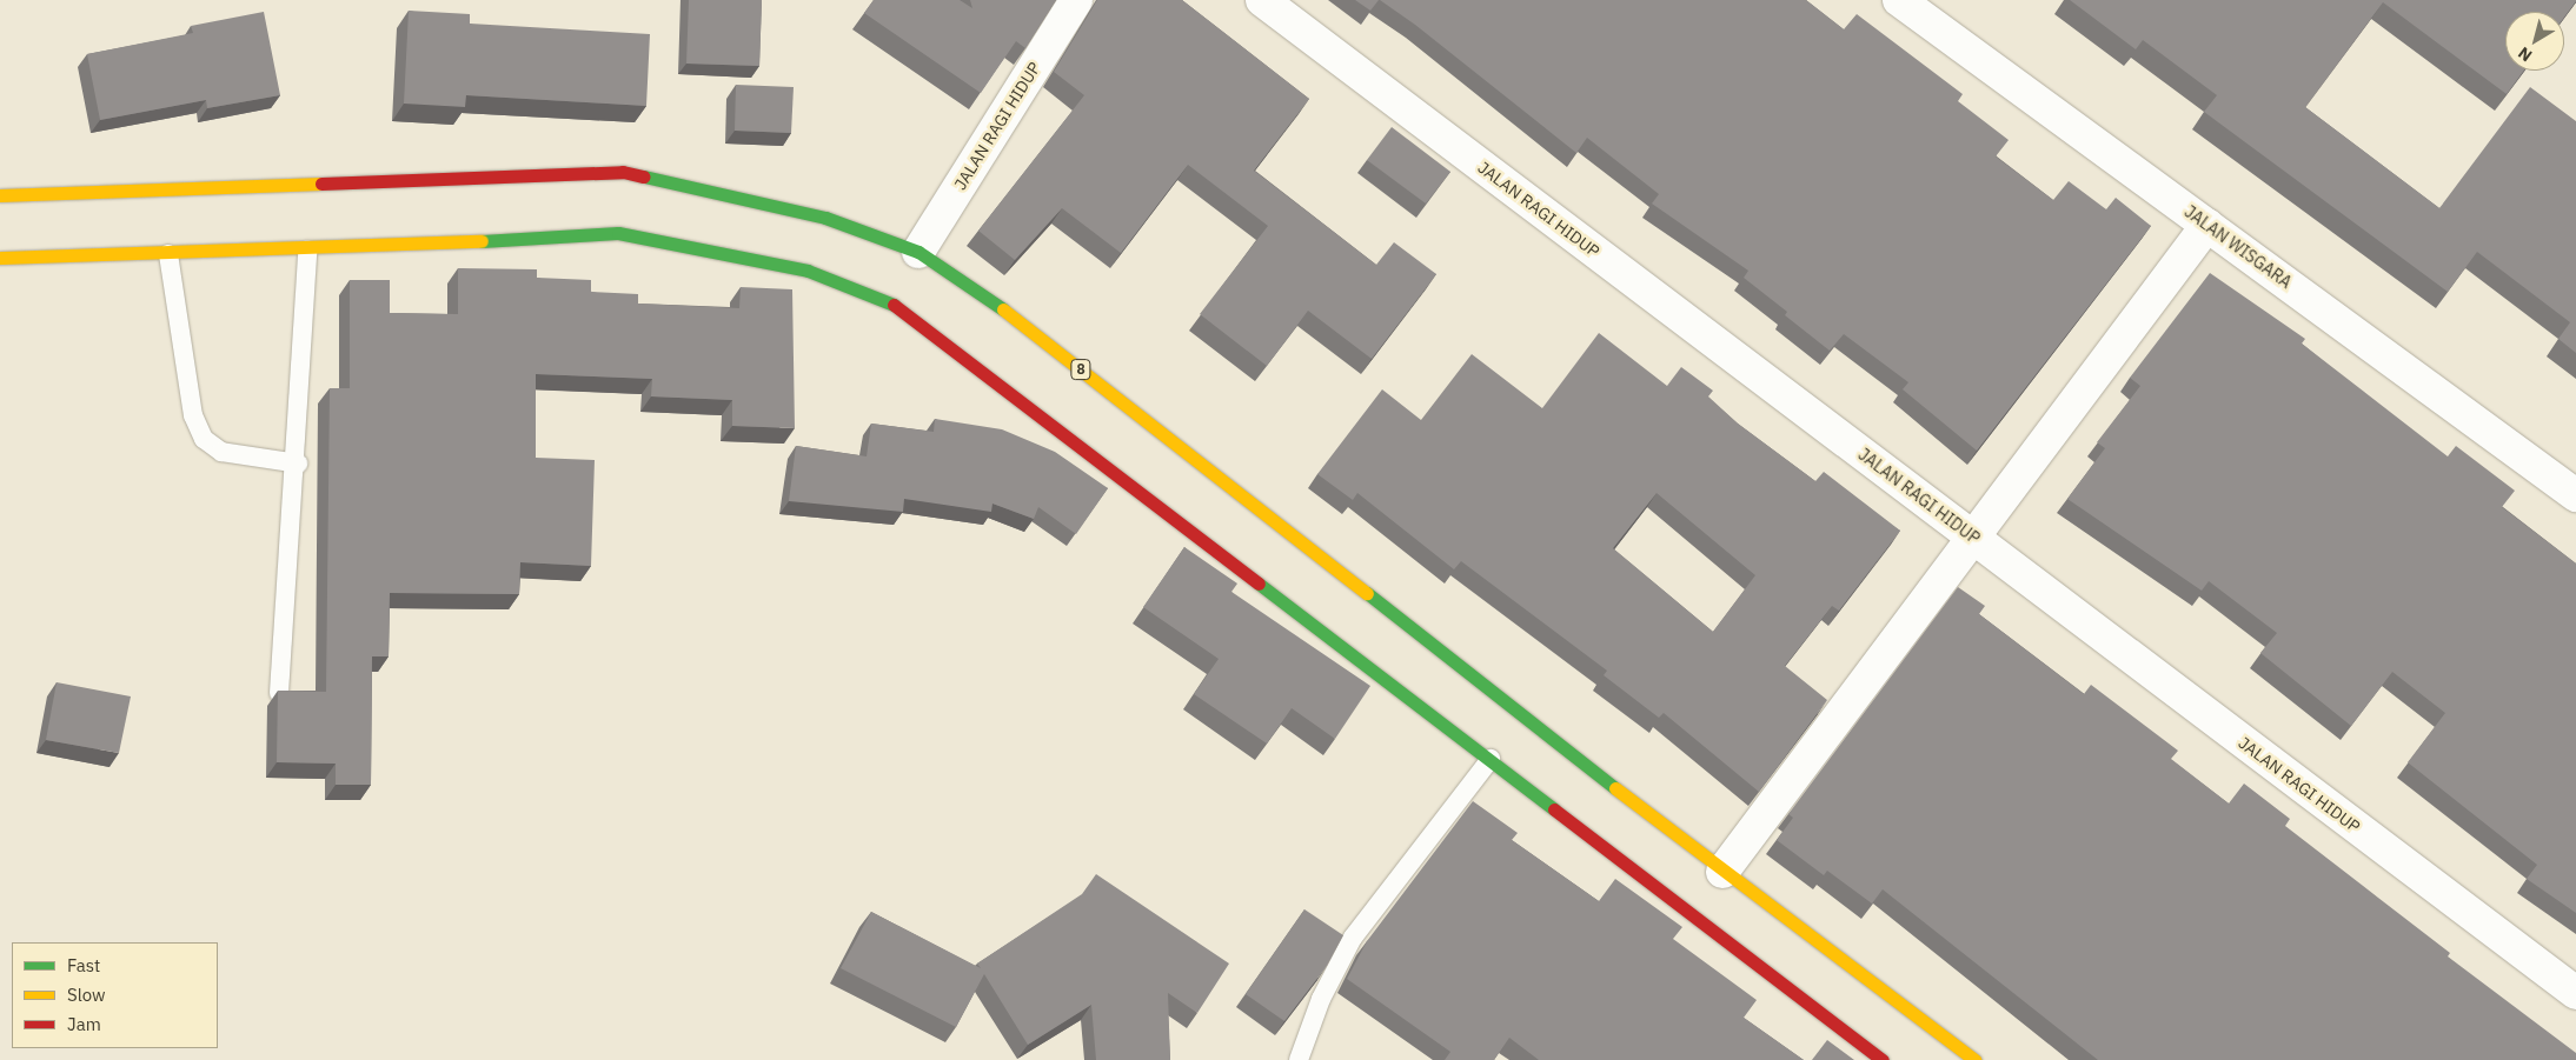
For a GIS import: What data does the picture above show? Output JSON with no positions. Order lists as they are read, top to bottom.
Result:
{
  "streets": {
    "highway": ["8"],
    "street": ["JALAN RAGI HIDUP", "JALAN WISGARA"]
  },
  "crossings": [
    ["JALAN RAGI HIDUP", "8"]
  ],
  "legend": ["Fast", "Slow", "Jam"],
  "north": "bottom left"
}
